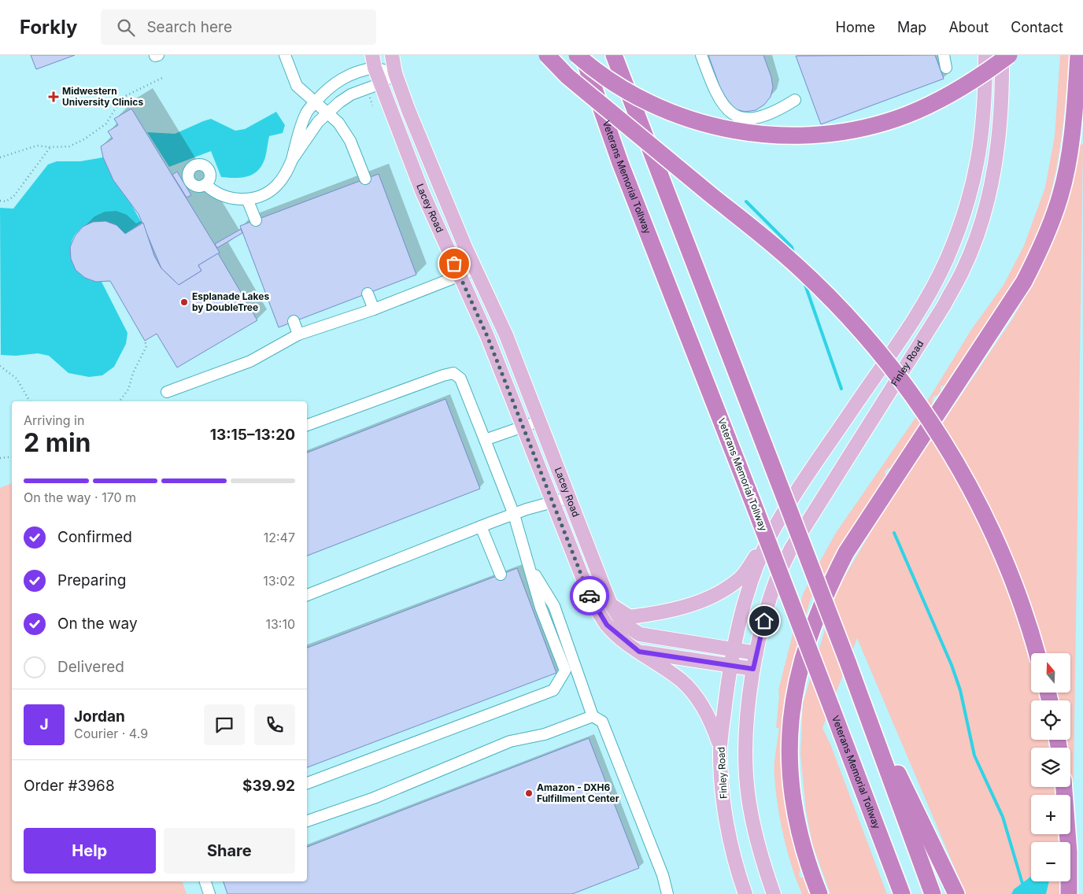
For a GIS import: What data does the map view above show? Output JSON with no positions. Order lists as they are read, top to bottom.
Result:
{
  "streets": {
    "highway": ["Veterans Memorial Tollway"],
    "main road": ["Lacey Road", "Finley Road"]
  },
  "crossings": [
    ["Lacey Road", "Finley Road"]
  ],
  "places": {
    "health": ["Midwestern University Clinics"],
    "other": ["Esplanade Lakes by DoubleTree", "Amazon - DXH6 Fulfillment Center"]
  },
  "north": "top",
  "page": {
    "header": "Forkly",
    "search": "Search here",
    "nav": [
      "Home",
      "Map",
      "About",
      "Contact"
    ],
    "heading": ["2 min", "Arriving in", "13:15–13:20"],
    "panel": [
      "Jordan",
      "Courier · 4.9",
      "Order #3968",
      "$39.92"
    ],
    "bar": "On the way · 170 m",
    "list": [
      ["Confirmed", "12:47"],
      ["Preparing", "13:02"],
      ["On the way", "13:10"],
      "Delivered"
    ],
    "map_buttons": ["+", "−"],
    "round": "J",
    "buttons": ["Help", "Share"]
  }
}
